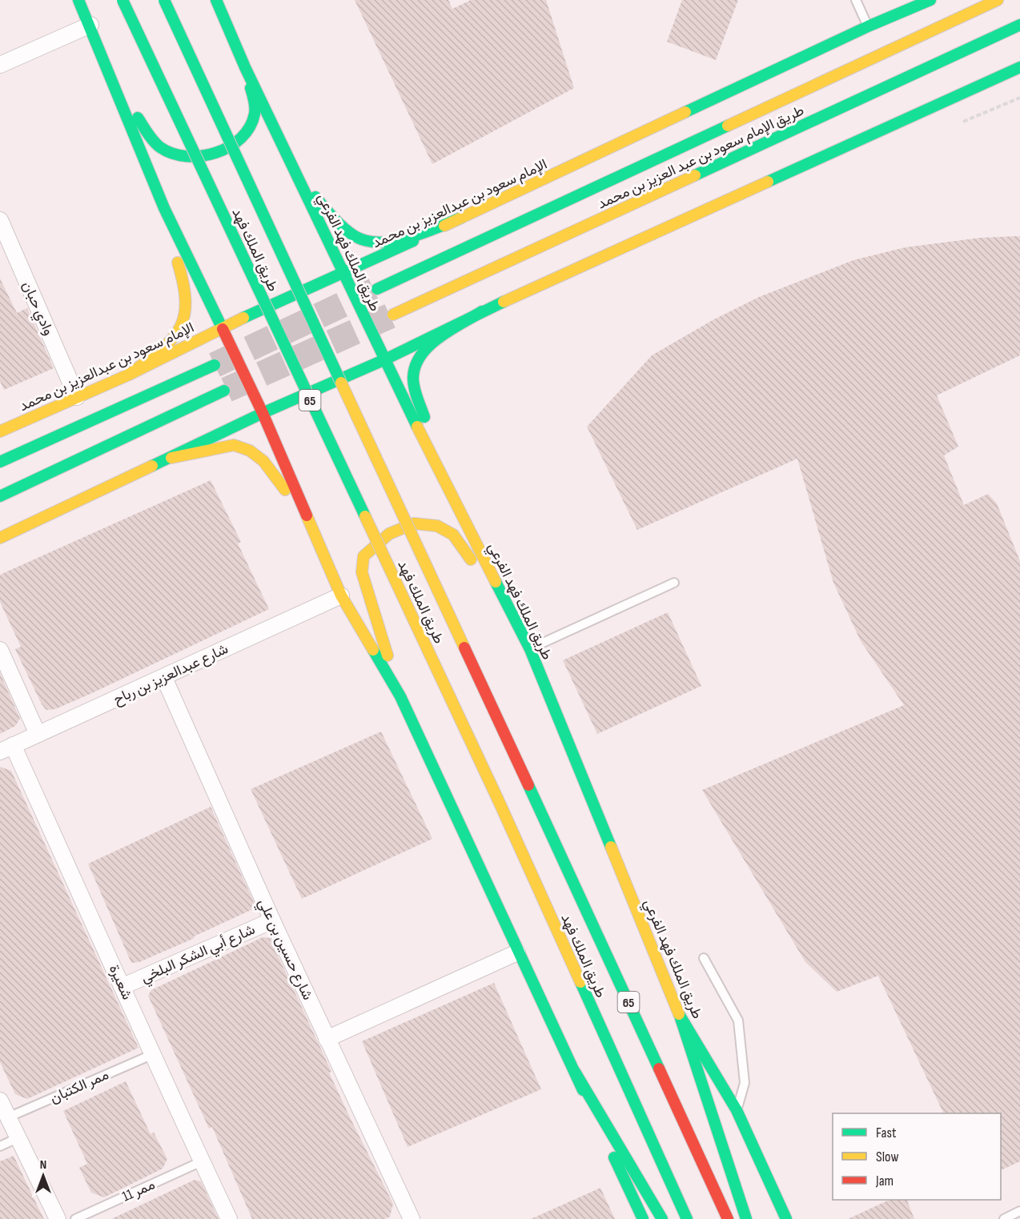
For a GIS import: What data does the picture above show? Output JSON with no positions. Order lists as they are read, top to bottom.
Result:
{
  "streets": {
    "main road": [
      "طريق الإمام سعود بن عبد العزيز بن محمد",
      "الإمام سعود بن عبدالعزيز بن محمد",
      "طريق الملك فهد",
      "طريق الملك فهد الفرعي",
      "65"
    ],
    "street": [
      "وادي حبان",
      "شارع عبدالعزيز بن رباح",
      "شارع حسين بن علي",
      "شارع أبي الشكر البلخي",
      "شعيرة"
    ],
    "lane": ["ممر الكتبان", "ممر 11"]
  },
  "crossings": [
    ["الإمام سعود بن عبدالعزيز بن محمد", "طريق الملك فهد الفرعي"],
    ["الإمام سعود بن عبدالعزيز بن محمد", "وادي حبان"],
    ["شارع عبدالعزيز بن رباح", "شارع حسين بن علي"],
    ["شارع عبدالعزيز بن رباح", "شعيرة"],
    ["شارع حسين بن علي", "شارع أبي الشكر البلخي"],
    ["شارع أبي الشكر البلخي", "شعيرة"],
    ["شعيرة", "ممر الكتبان"],
    ["شعيرة", "ممر 11"]
  ],
  "legend": ["Fast", "Slow", "Jam"],
  "north": "top"
}
